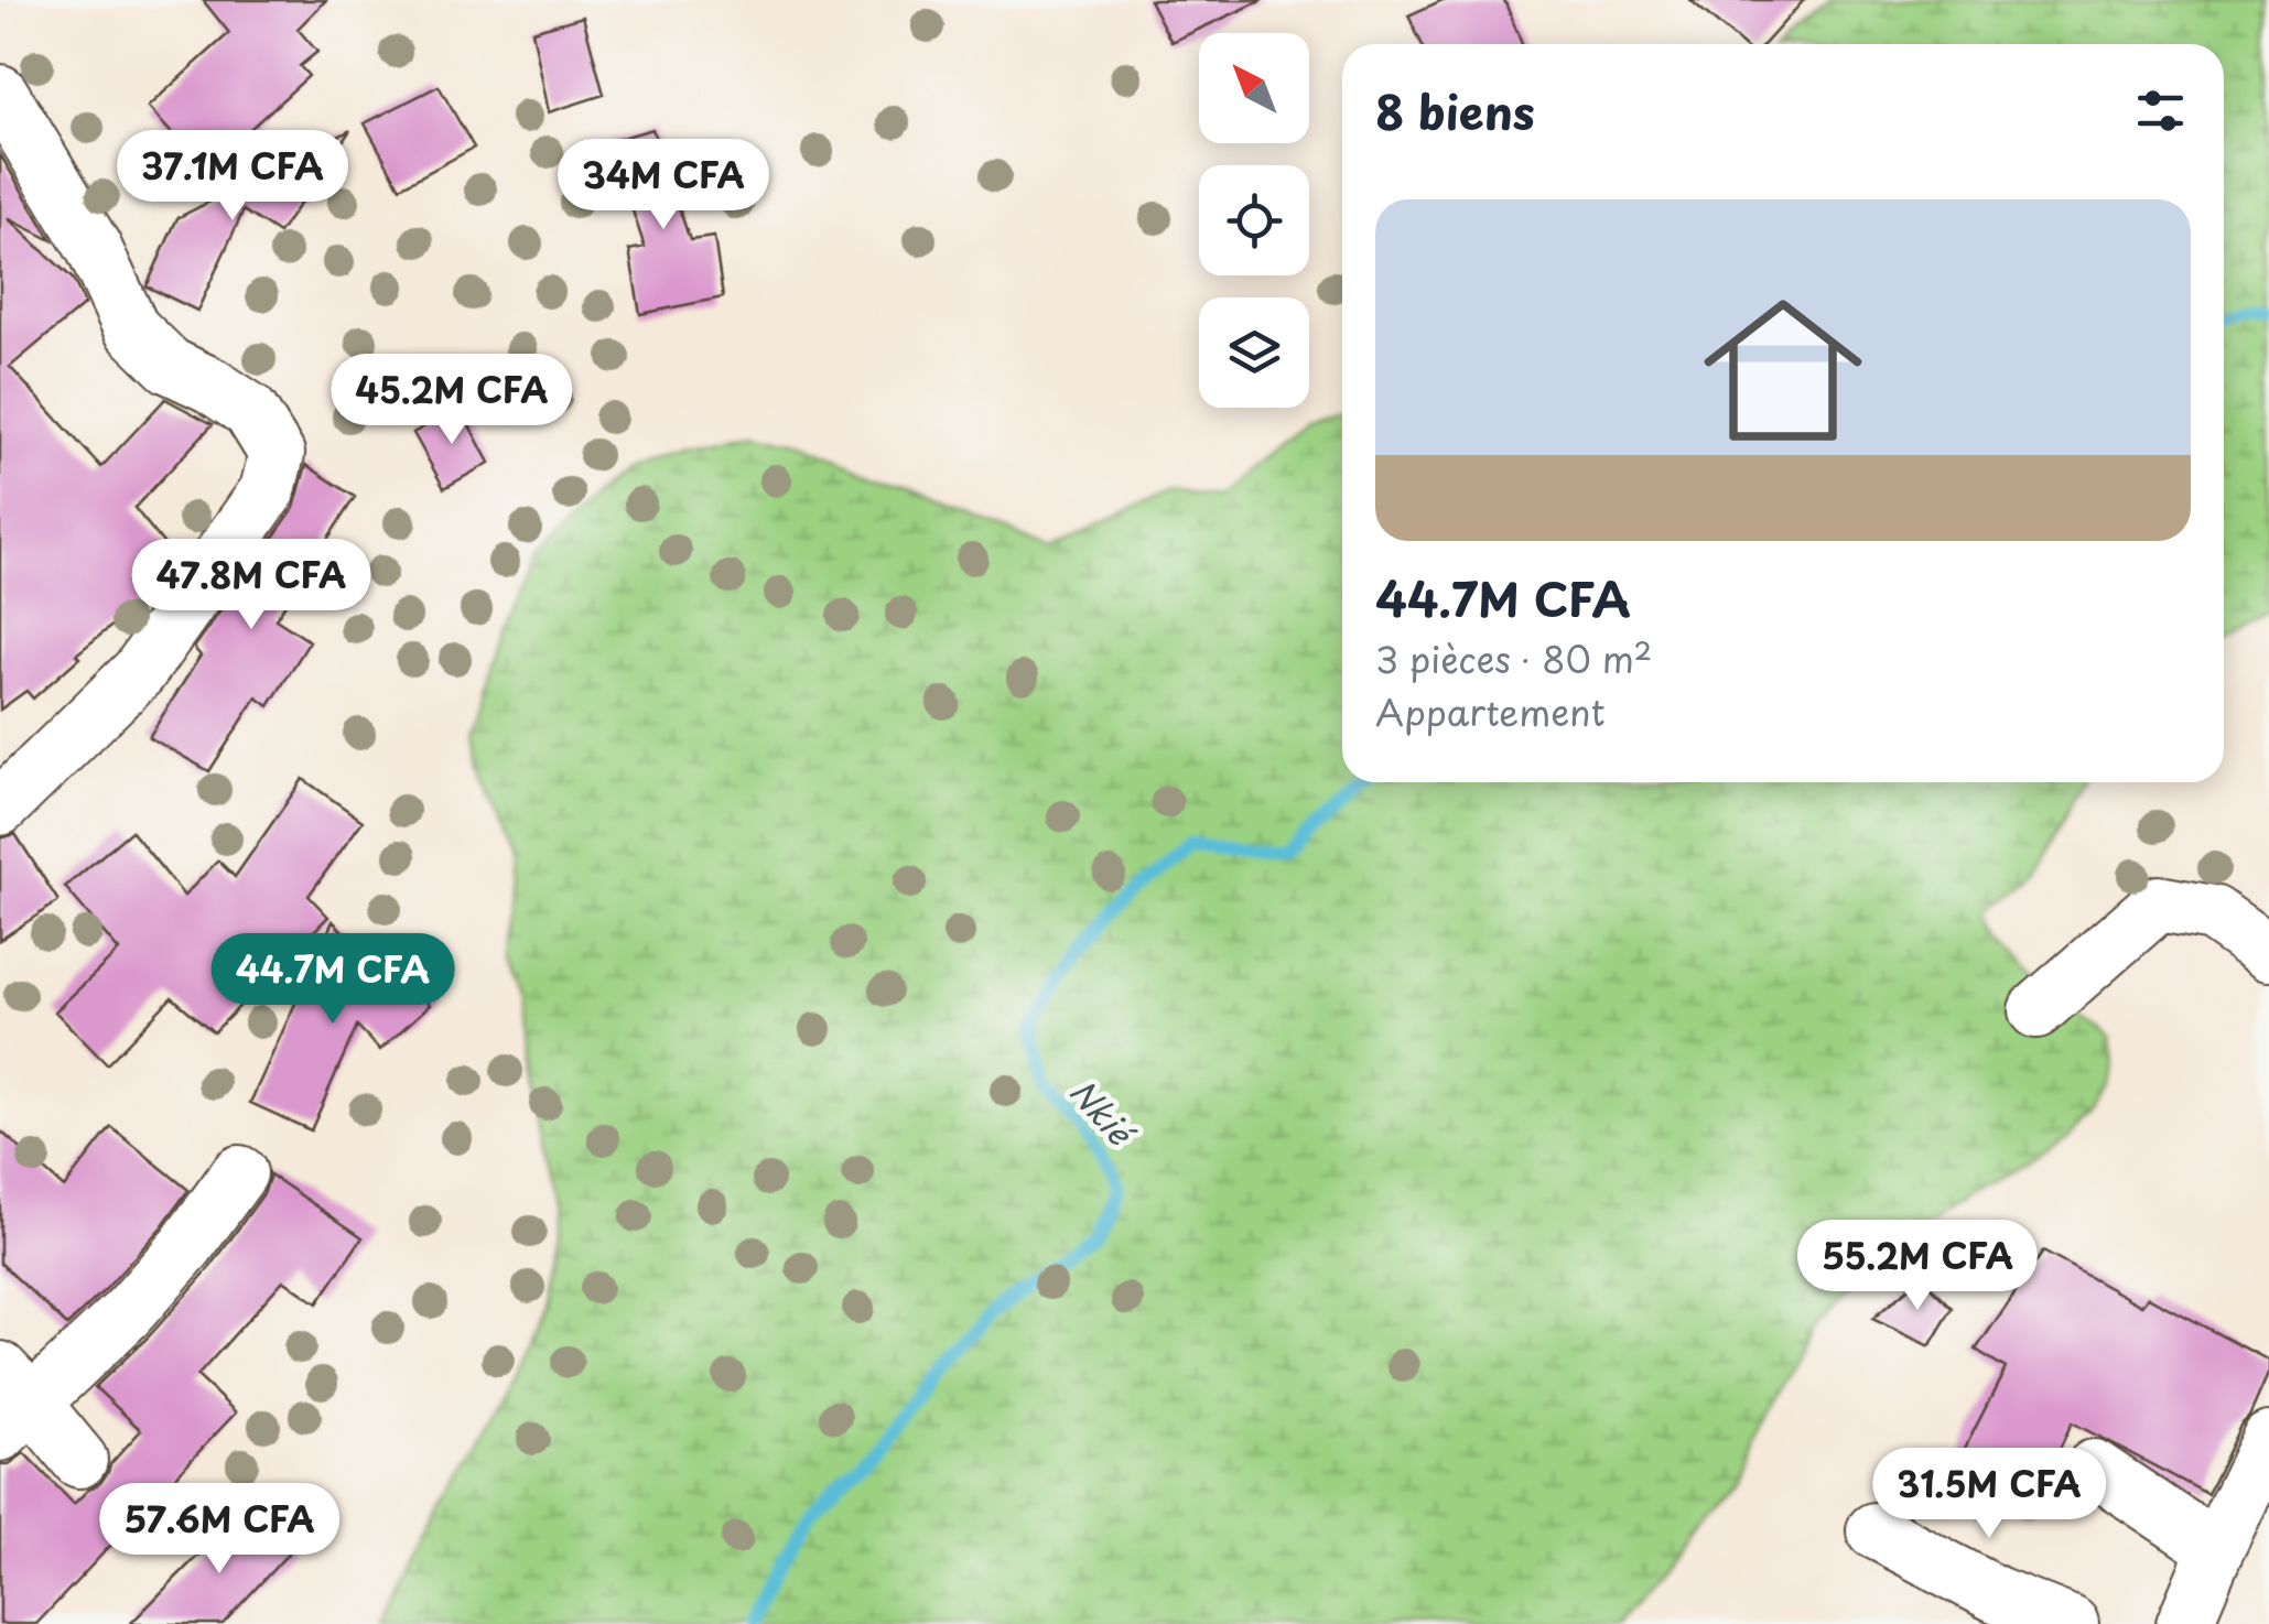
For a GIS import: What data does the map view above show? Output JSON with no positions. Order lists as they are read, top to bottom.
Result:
{
  "water": ["Nkié"],
  "north": "top left",
  "page": {
    "heading": "8 biens",
    "price": [
      "37.1M CFA",
      "34M CFA",
      "45.2M CFA",
      "47.8M CFA",
      "44.7M CFA",
      "55.2M CFA",
      "31.5M CFA",
      "57.6M CFA"
    ],
    "list": [
      {
        "name": "44.7M CFA",
        "note": "3 pièces · 80 m² · Appartement"
      }
    ]
  }
}
